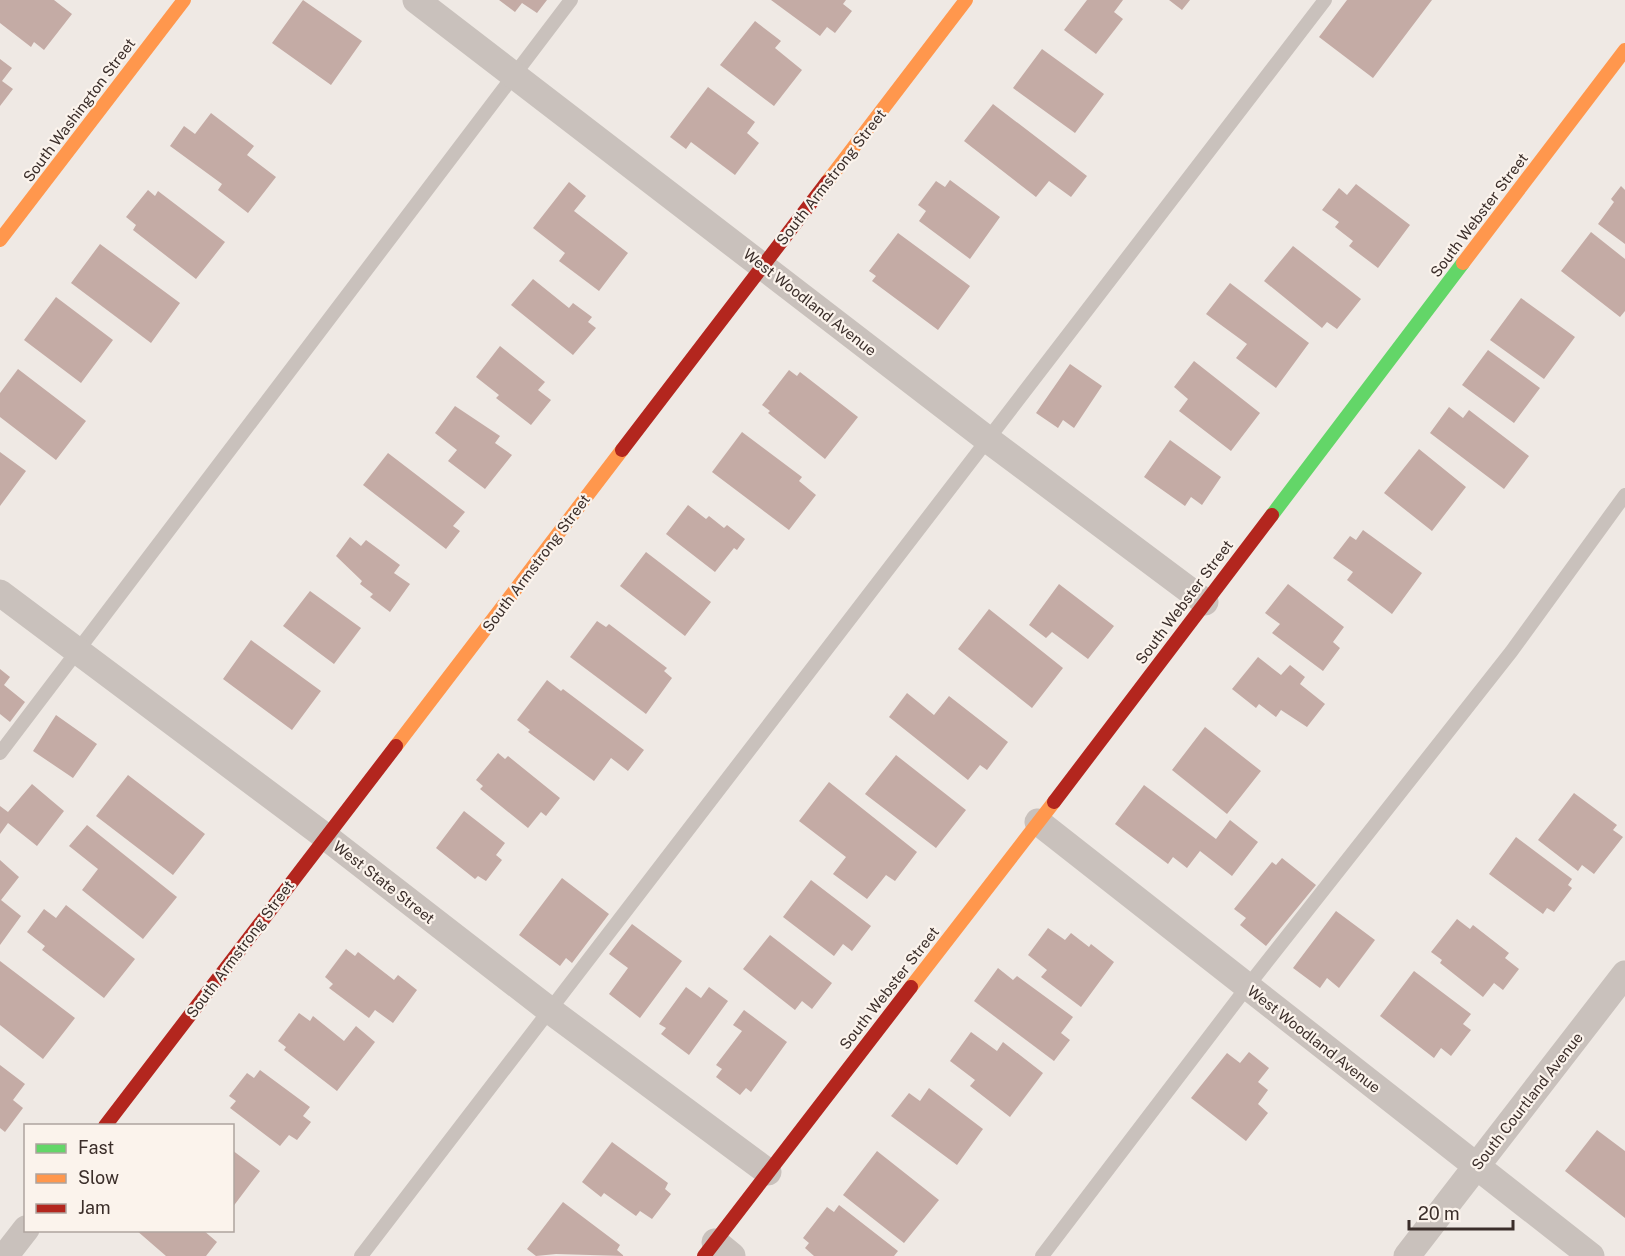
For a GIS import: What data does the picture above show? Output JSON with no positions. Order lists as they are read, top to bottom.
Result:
{
  "streets": {
    "street": [
      "South Washington Street",
      "South Armstrong Street",
      "South Webster Street",
      "West Woodland Avenue",
      "West State Street",
      "South Courtland Avenue"
    ]
  },
  "crossings": [
    ["South Armstrong Street", "West Woodland Avenue"],
    ["South Armstrong Street", "West State Street"],
    ["South Webster Street", "West Woodland Avenue"],
    ["South Webster Street", "West State Street"],
    ["West Woodland Avenue", "South Courtland Avenue"]
  ],
  "legend": ["Fast", "Slow", "Jam"],
  "scale_bar": "20 m"
}
